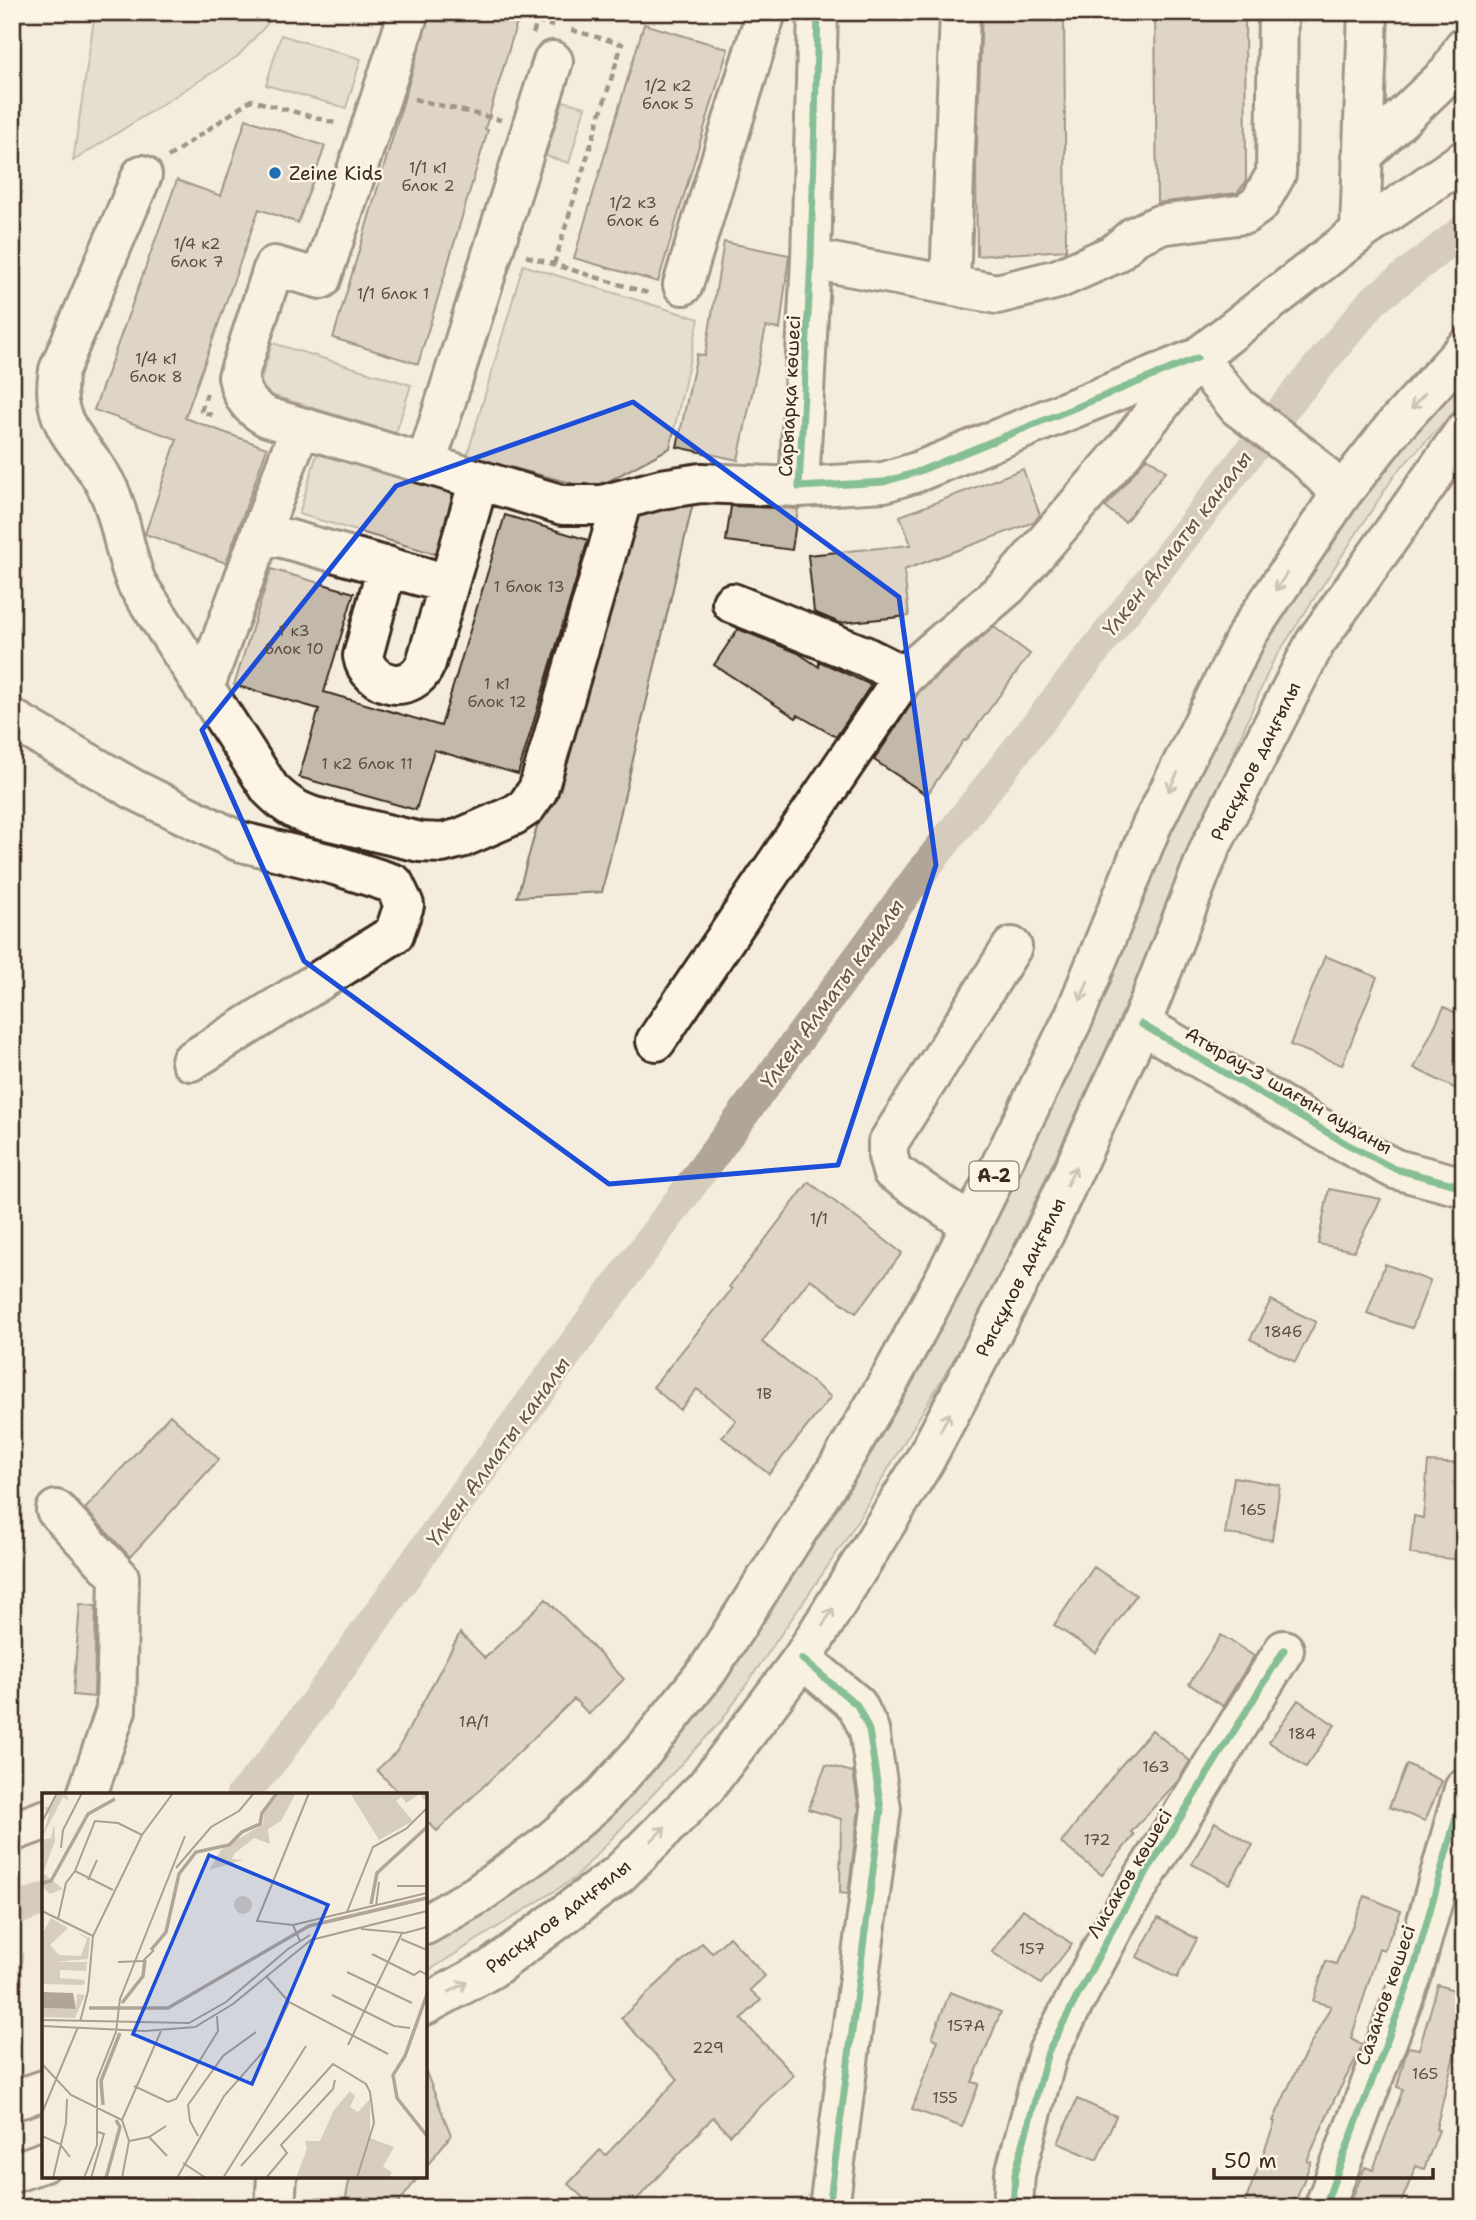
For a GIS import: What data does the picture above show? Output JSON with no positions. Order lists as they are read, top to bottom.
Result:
{
  "streets": {
    "main road": [
      "Сарыарқа көшесі",
      "Рысқұлов даңғылы",
      "Атырау-3 шағын ауданы",
      "A-2",
      "Лисаков көшесі",
      "Сазанов көшесі"
    ]
  },
  "crossings": [
    ["Рысқұлов даңғылы", "Атырау-3 шағын ауданы"]
  ],
  "water": ["Үлкен Алматы каналы"],
  "places": ["Zeine Kids"],
  "house_numbers": [
    "1/2 к2 блок 5",
    "1/1 к1 блок 2",
    "1/2 к3 блок 6",
    "1/4 к2 блок 7",
    "1/1 блок 1",
    "1/4 к1 блок 8",
    "1 блок 13",
    "1 к3 блок 10",
    "1 к1 блок 12",
    "1 к2 блок 11",
    "1/1",
    "184б",
    "1В",
    "165",
    "1А/1",
    "184",
    "163",
    "172",
    "157",
    "157А",
    "229",
    "165",
    "155"
  ],
  "scale_bar": "50 m"
}
